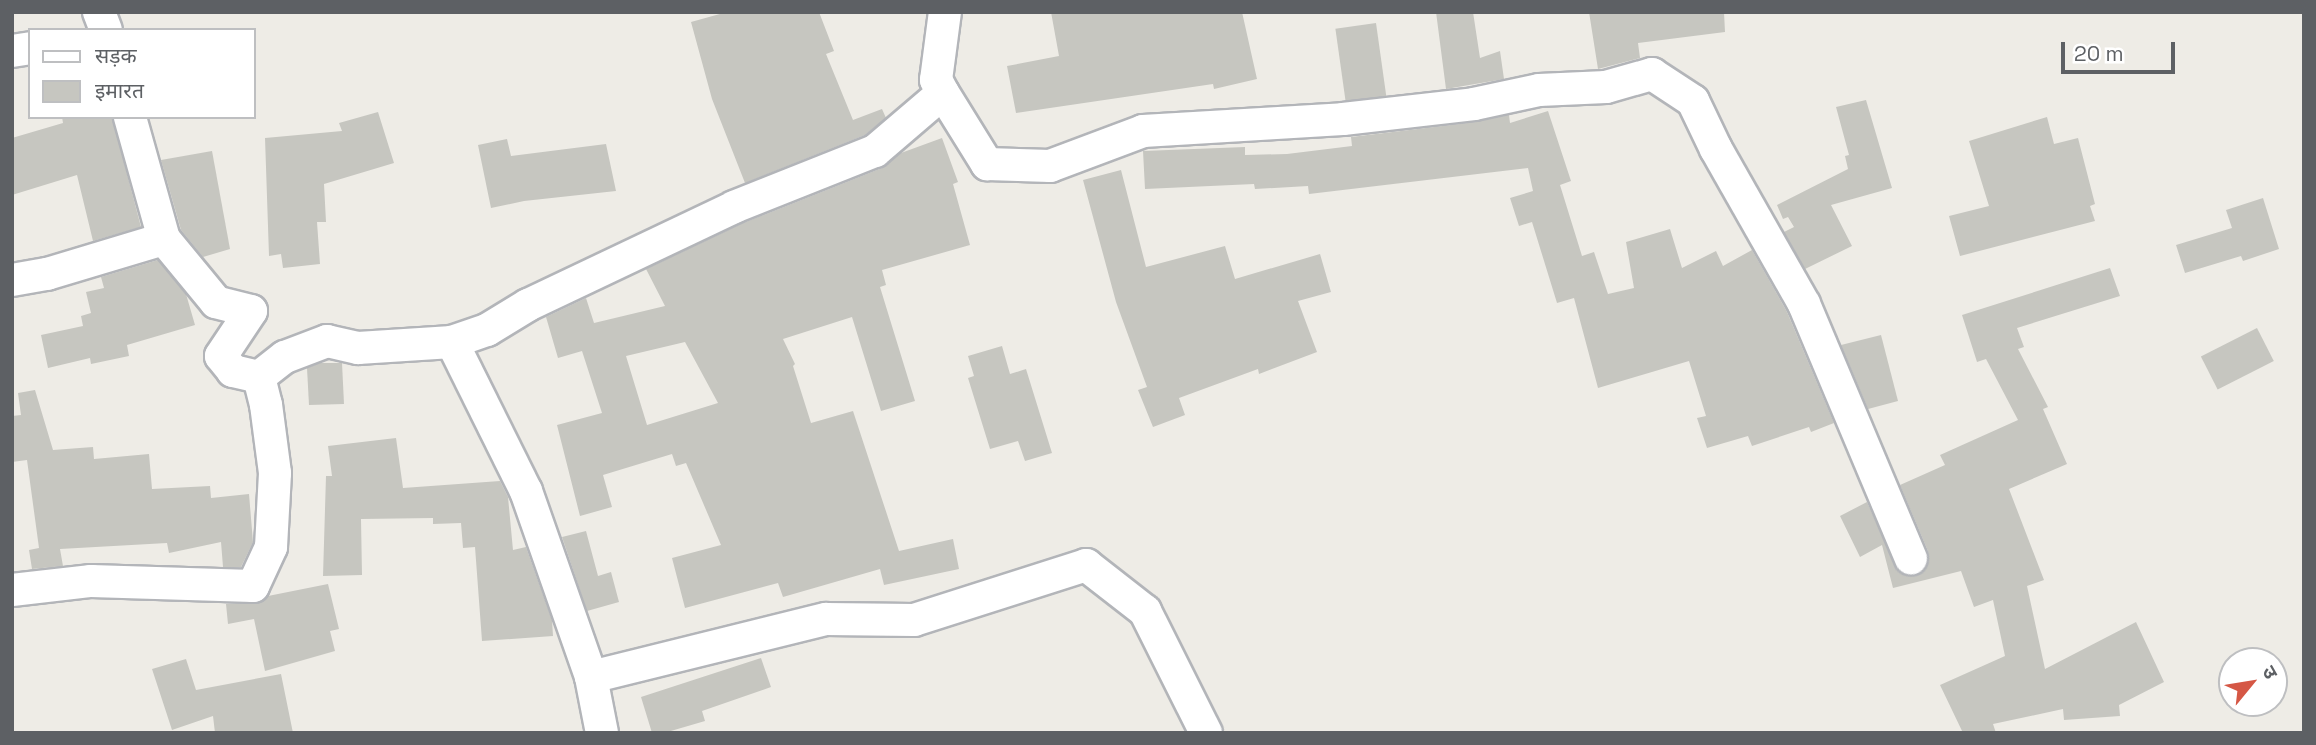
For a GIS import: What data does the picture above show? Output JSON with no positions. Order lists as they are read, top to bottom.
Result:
{
  "legend": ["सड़क", "इमारत"],
  "scale_bar": "20 m",
  "north": "top right"
}
